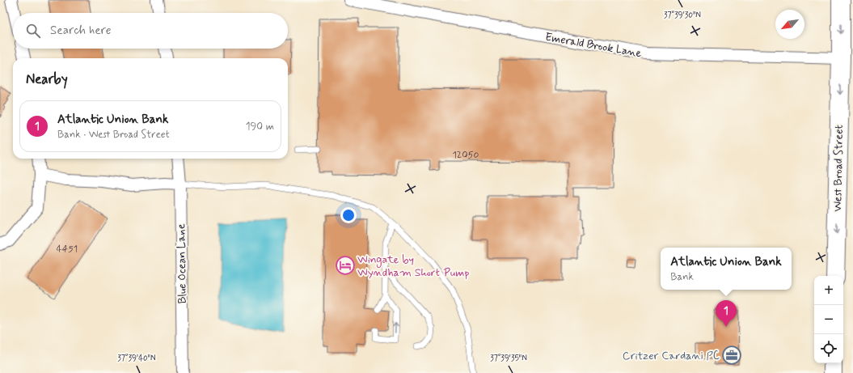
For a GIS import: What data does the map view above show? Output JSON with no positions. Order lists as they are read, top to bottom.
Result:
{
  "streets": {
    "main road": ["West Broad Street"],
    "street": ["Emerald Brook Lane", "Blue Ocean Lane"]
  },
  "crossings": [
    ["Emerald Brook Lane", "West Broad Street"]
  ],
  "one_way": ["West Broad Street"],
  "places": {
    "hotel": ["Wingate by Wyndham Short Pump"],
    "office": ["Critzer Cardani PC"]
  },
  "house_numbers": ["12050", "4451"],
  "north": "bottom left",
  "page": {
    "search": "Search here",
    "heading": "Nearby",
    "list": [
      {
        "mark": "1",
        "name": "Atlantic Union Bank",
        "note": "Bank · West Broad Street",
        "value": "190 m"
      }
    ],
    "popup": ["Atlantic Union Bank", "Bank"],
    "map_buttons": ["+", "−"],
    "pins": "1"
  },
  "coordinates": ["37°39'30\"N", "37°39'40\"N", "37°39'35\"N"]
}
